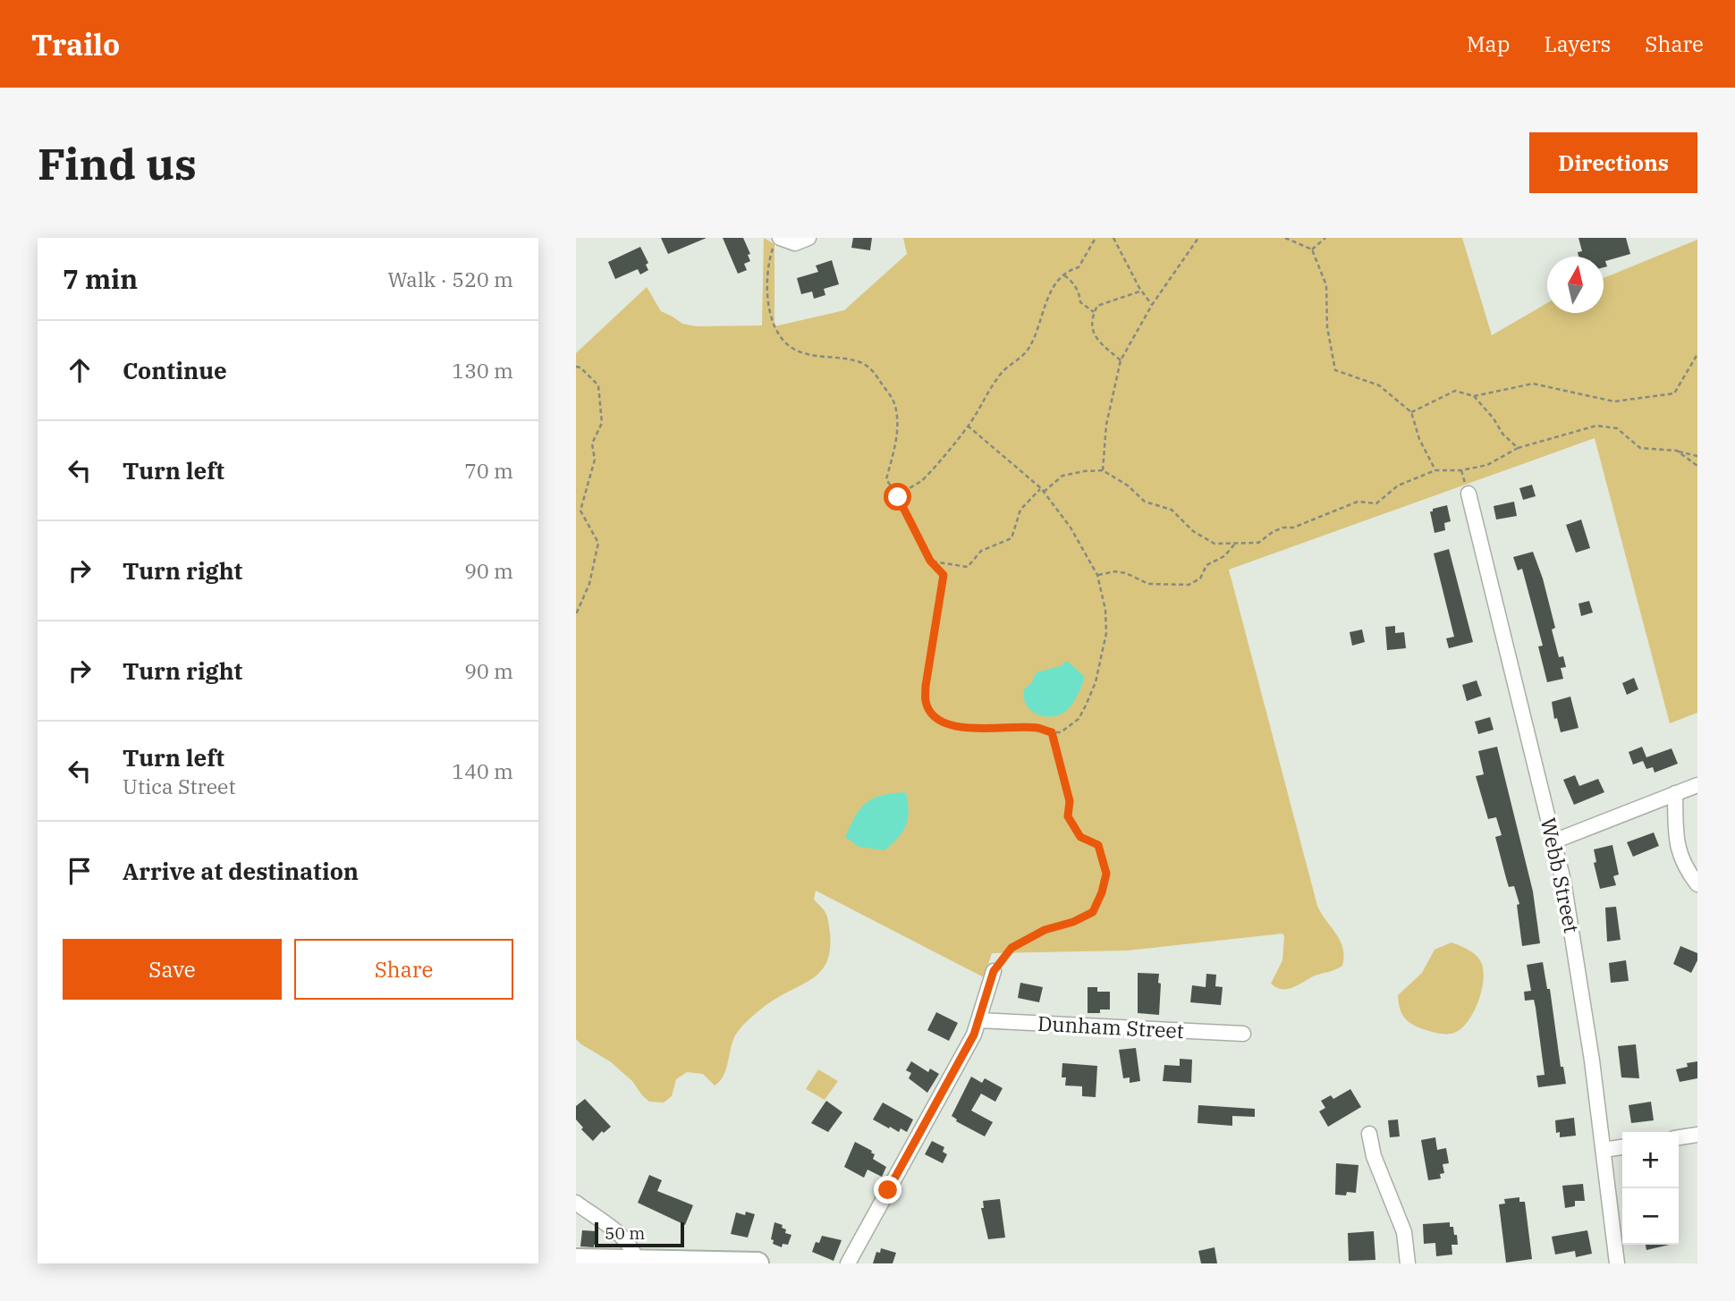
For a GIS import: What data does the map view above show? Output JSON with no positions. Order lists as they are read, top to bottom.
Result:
{
  "streets": {
    "street": ["Webb Street", "Dunham Street"]
  },
  "scale_bar": "50 m",
  "north": "top",
  "page": {
    "header": "Trailo",
    "nav": ["Map", "Layers", "Share"],
    "buttons": [
      "Directions",
      ["Save", "Share"]
    ],
    "title": "Find us",
    "heading": ["7 min", "Walk · 520 m"],
    "list": [
      ["Continue", "130 m"],
      ["Turn left", "70 m"],
      ["Turn right", "90 m"],
      ["Turn right", "90 m"],
      ["Turn left", "Utica Street", "140 m"],
      "Arrive at destination"
    ],
    "map_buttons": ["+", "−"],
    "scale": "50 m"
  }
}
